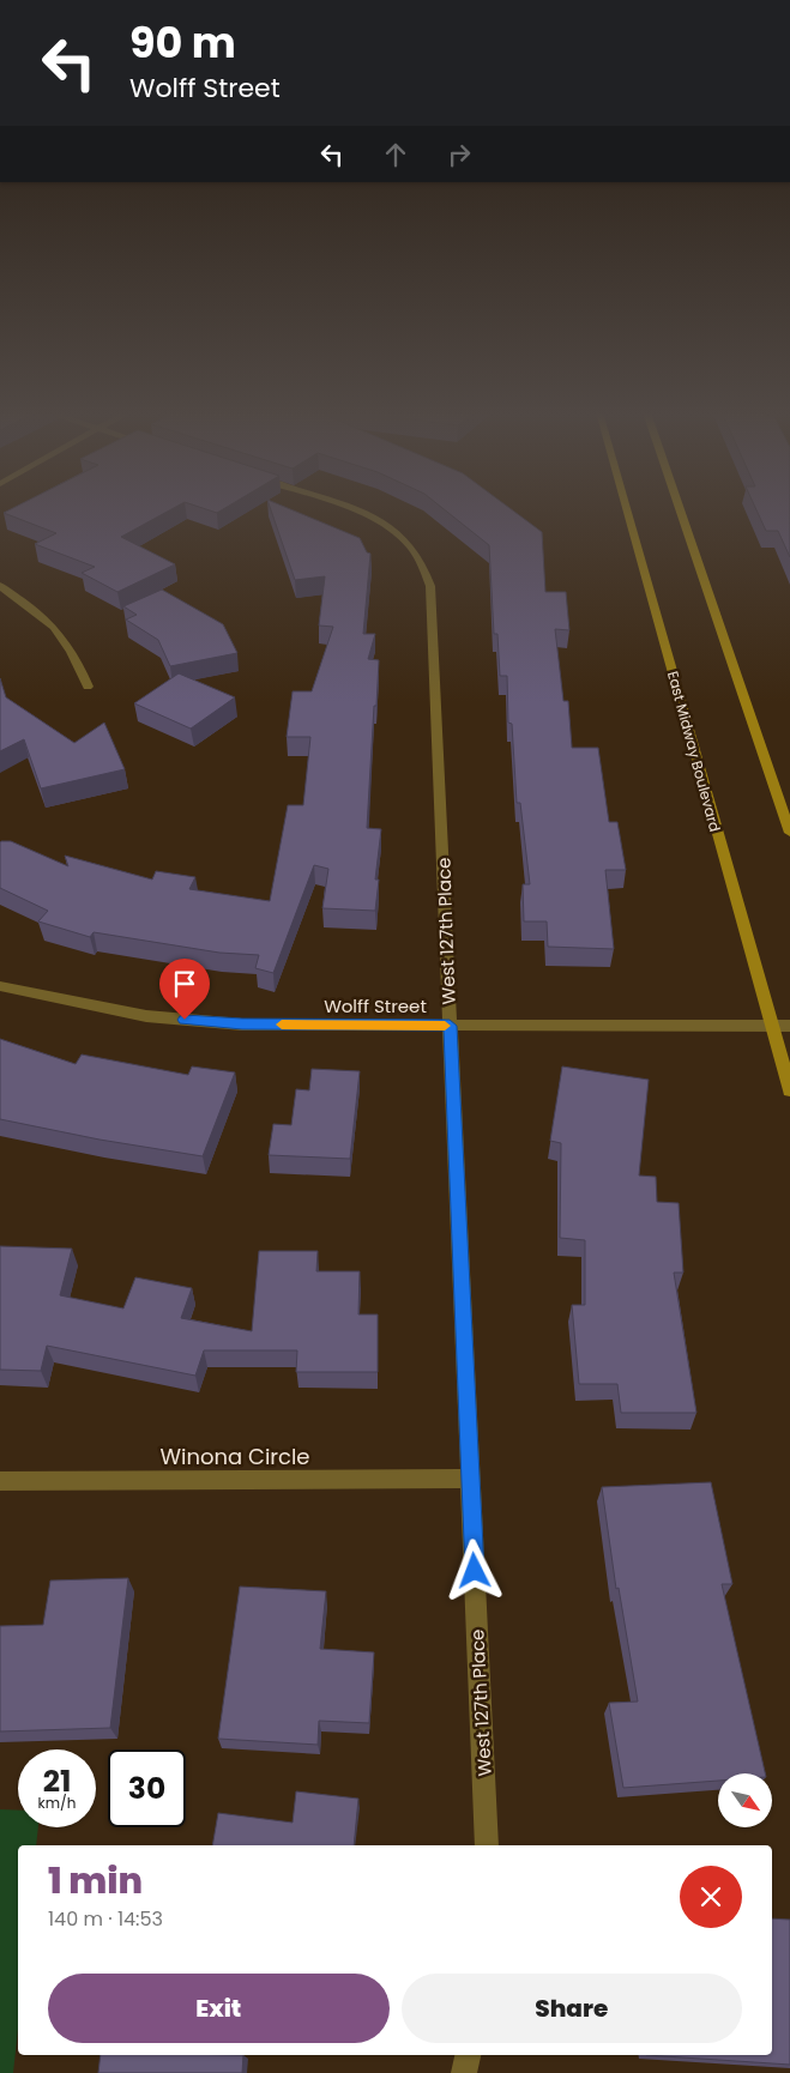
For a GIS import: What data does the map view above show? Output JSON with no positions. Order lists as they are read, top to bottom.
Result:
{
  "streets": {
    "main road": ["East Midway Boulevard"],
    "street": ["West 127th Place", "Wolff Street", "Winona Circle"]
  },
  "crossings": [
    ["East Midway Boulevard", "Wolff Street"],
    ["West 127th Place", "Wolff Street"],
    ["West 127th Place", "Winona Circle"]
  ],
  "north": "bottom right",
  "page": {
    "turn": ["90 m", "Wolff Street"],
    "speed": "21 km/h",
    "limit": "30",
    "heading": ["1 min", "140 m · 14:53"],
    "buttons": ["Exit", "Share"]
  }
}
